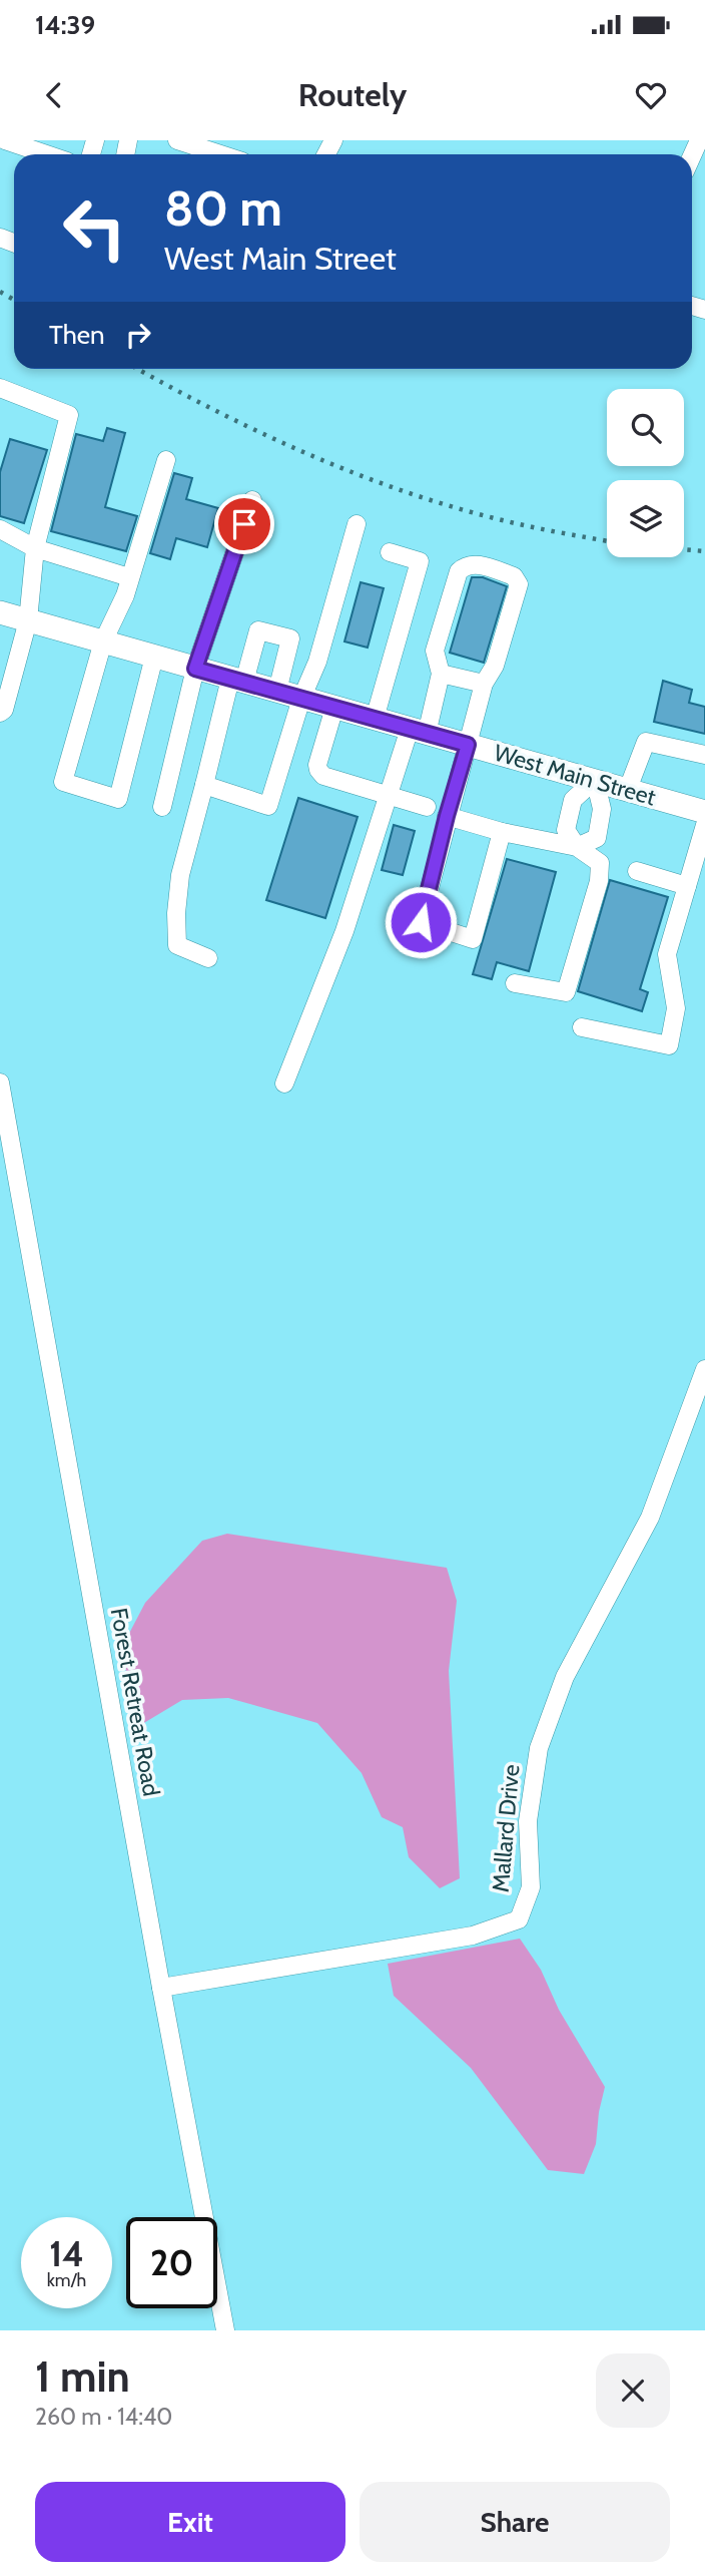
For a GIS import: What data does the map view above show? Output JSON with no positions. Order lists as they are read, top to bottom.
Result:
{
  "streets": {
    "main road": ["West Main Street"],
    "street": ["Forest Retreat Road", "Mallard Drive"]
  },
  "crossings": [
    ["Forest Retreat Road", "Mallard Drive"]
  ],
  "page": {
    "status": "14:39",
    "header": "Routely",
    "turn": ["80 m", "West Main Street"],
    "then": "Then",
    "speed": "14 km/h",
    "limit": "20",
    "heading": ["1 min", "260 m · 14:40"],
    "buttons": ["Exit", "Share"]
  }
}
